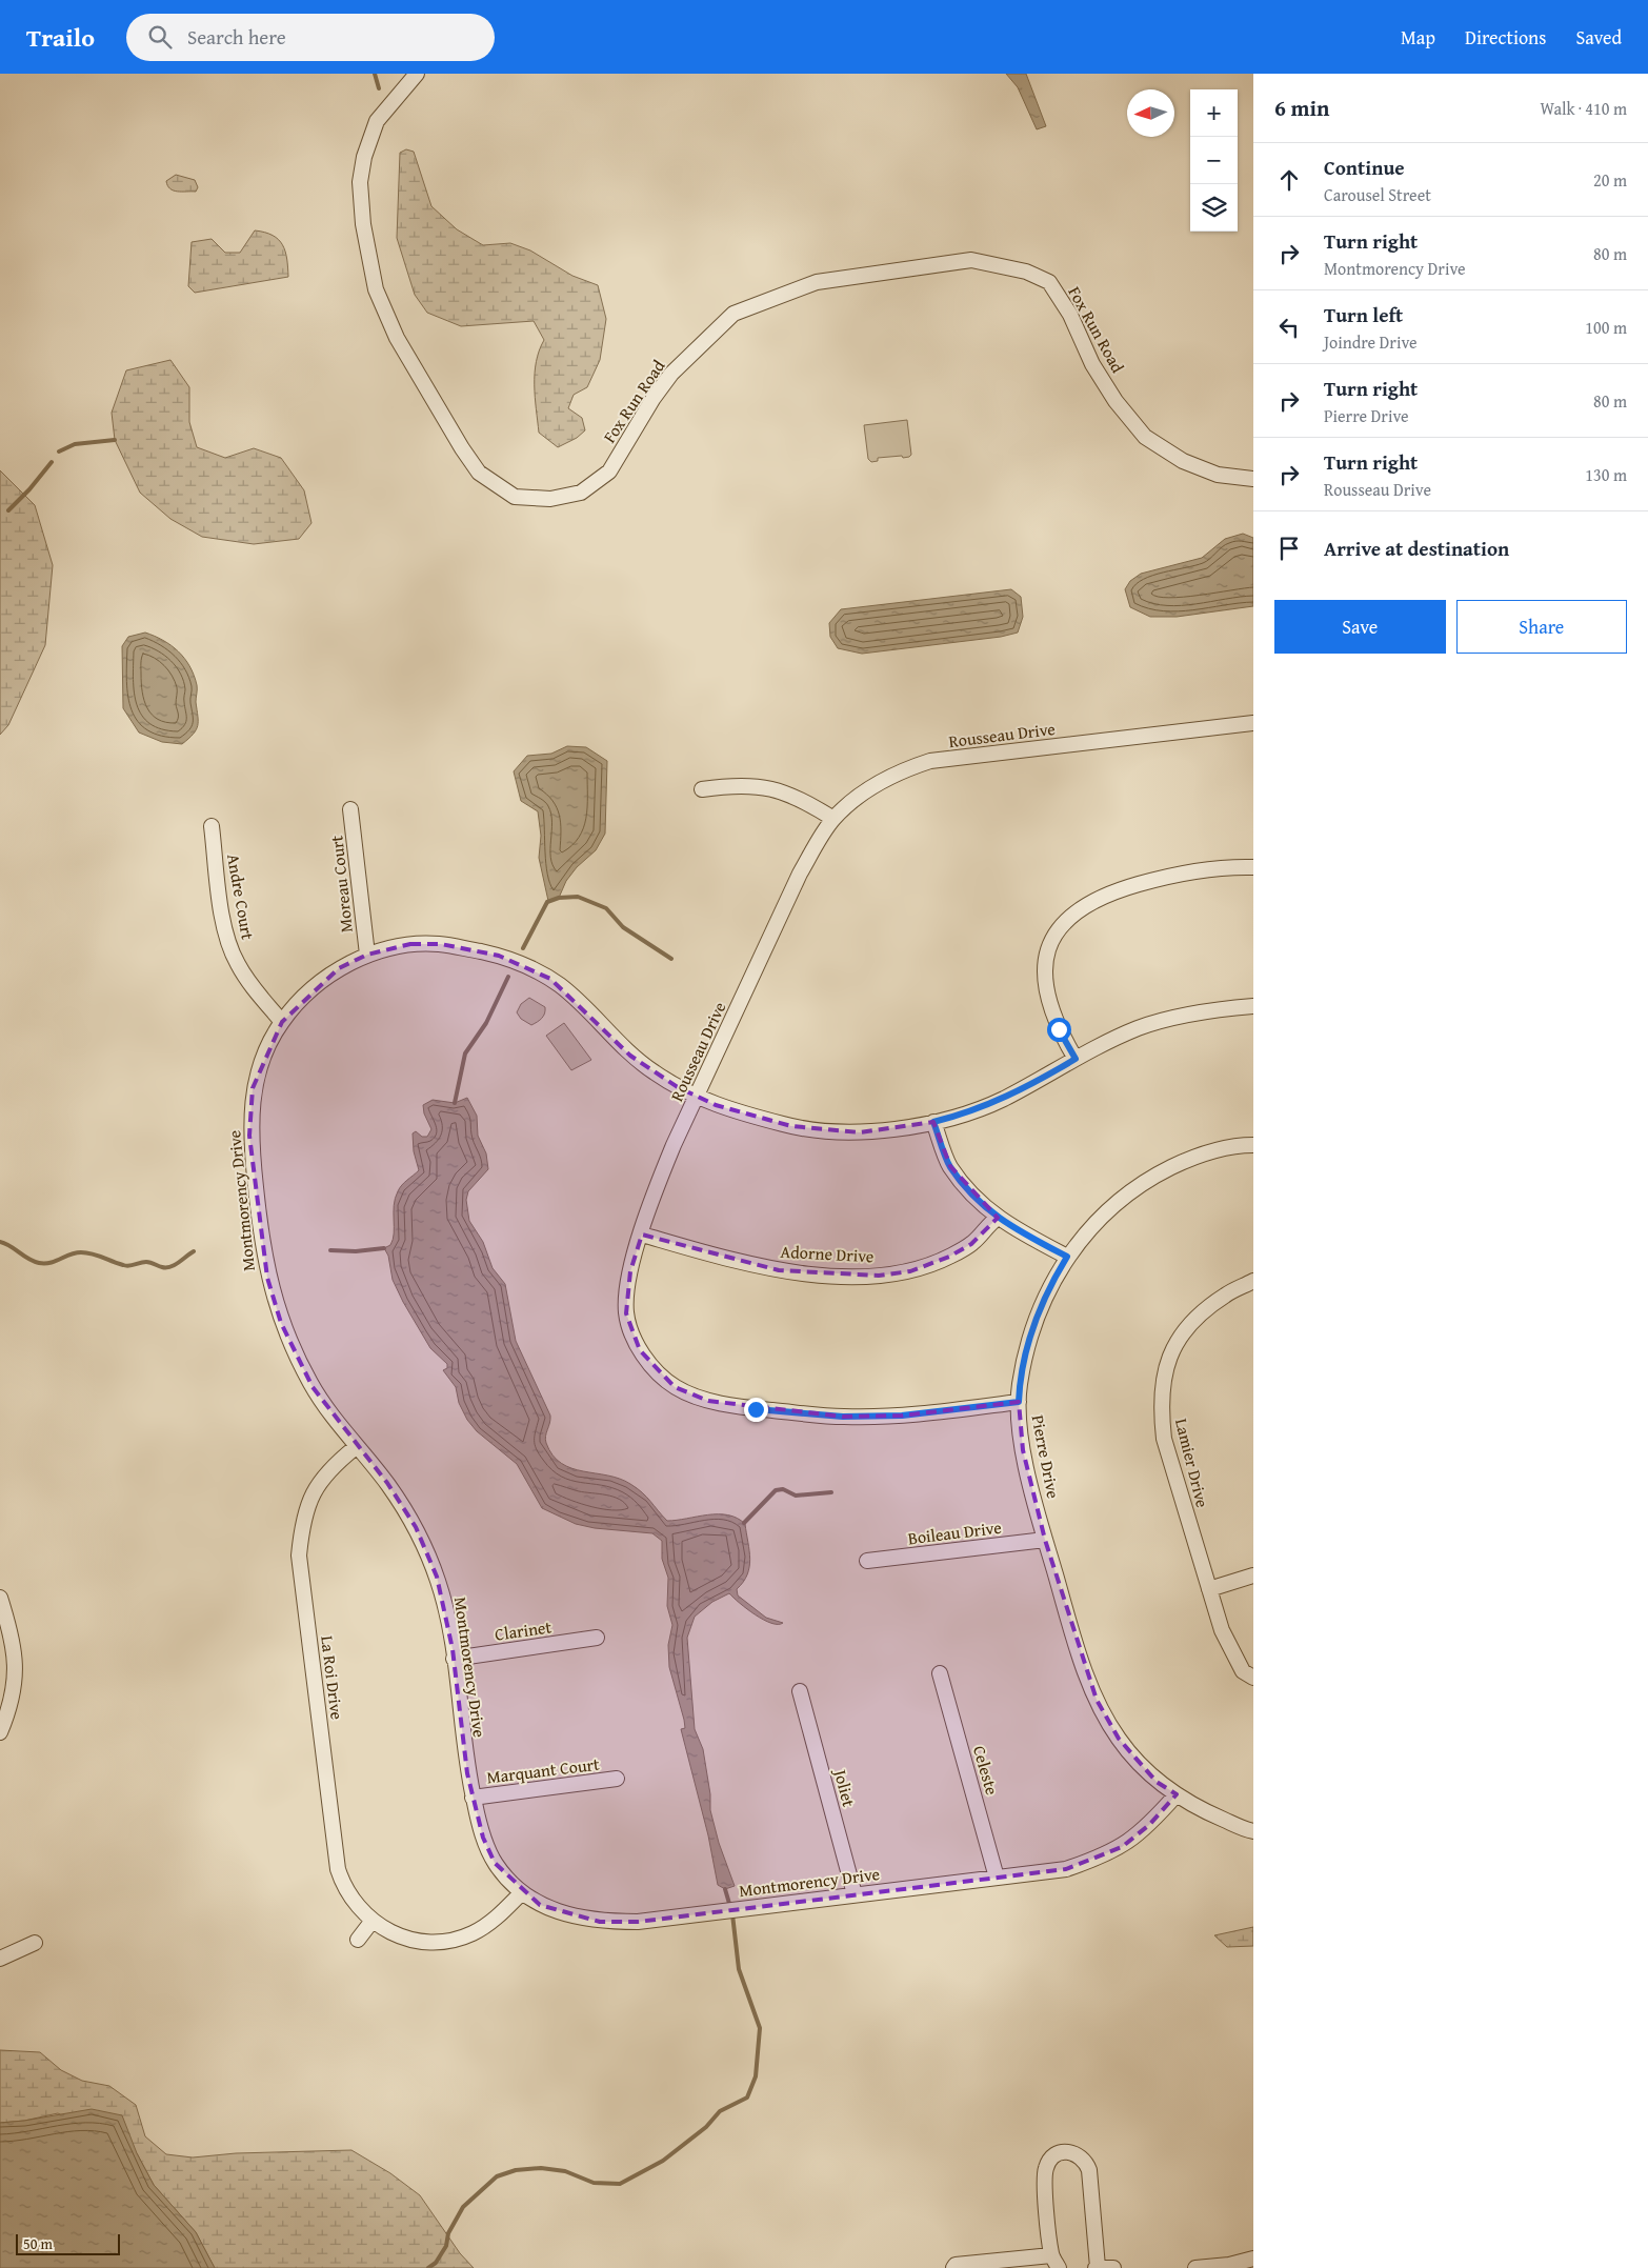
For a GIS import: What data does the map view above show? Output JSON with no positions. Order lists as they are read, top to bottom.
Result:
{
  "streets": {
    "street": [
      "Fox Run Road",
      "Rousseau Drive",
      "Moreau Court",
      "Andre Court",
      "Montmorency Drive",
      "Adorne Drive",
      "Pierre Drive",
      "Lamier Drive",
      "Boileau Drive",
      "Clarinet",
      "La Roi Drive",
      "Marquant Court",
      "Celeste",
      "Joliet"
    ]
  },
  "crossings": [
    ["Rousseau Drive", "Montmorency Drive"],
    ["Rousseau Drive", "Adorne Drive"],
    ["Rousseau Drive", "Pierre Drive"],
    ["Moreau Court", "Montmorency Drive"],
    ["Andre Court", "Montmorency Drive"],
    ["Montmorency Drive", "Pierre Drive"],
    ["Montmorency Drive", "Clarinet"],
    ["Montmorency Drive", "La Roi Drive"],
    ["Montmorency Drive", "Marquant Court"],
    ["Montmorency Drive", "Celeste"],
    ["Montmorency Drive", "Joliet"],
    ["Pierre Drive", "Boileau Drive"]
  ],
  "scale_bar": "50 m",
  "north": "left",
  "page": {
    "header": "Trailo",
    "search": "Search here",
    "nav": ["Map", "Directions", "Saved"],
    "heading": ["6 min", "Walk · 410 m"],
    "map_buttons": ["+", "−"],
    "list": [
      ["Continue", "Carousel Street", "20 m"],
      ["Turn right", "Montmorency Drive", "80 m"],
      ["Turn left", "Joindre Drive", "100 m"],
      ["Turn right", "Pierre Drive", "80 m"],
      ["Turn right", "Rousseau Drive", "130 m"],
      "Arrive at destination"
    ],
    "buttons": ["Save", "Share"],
    "scale": "50 m"
  }
}
